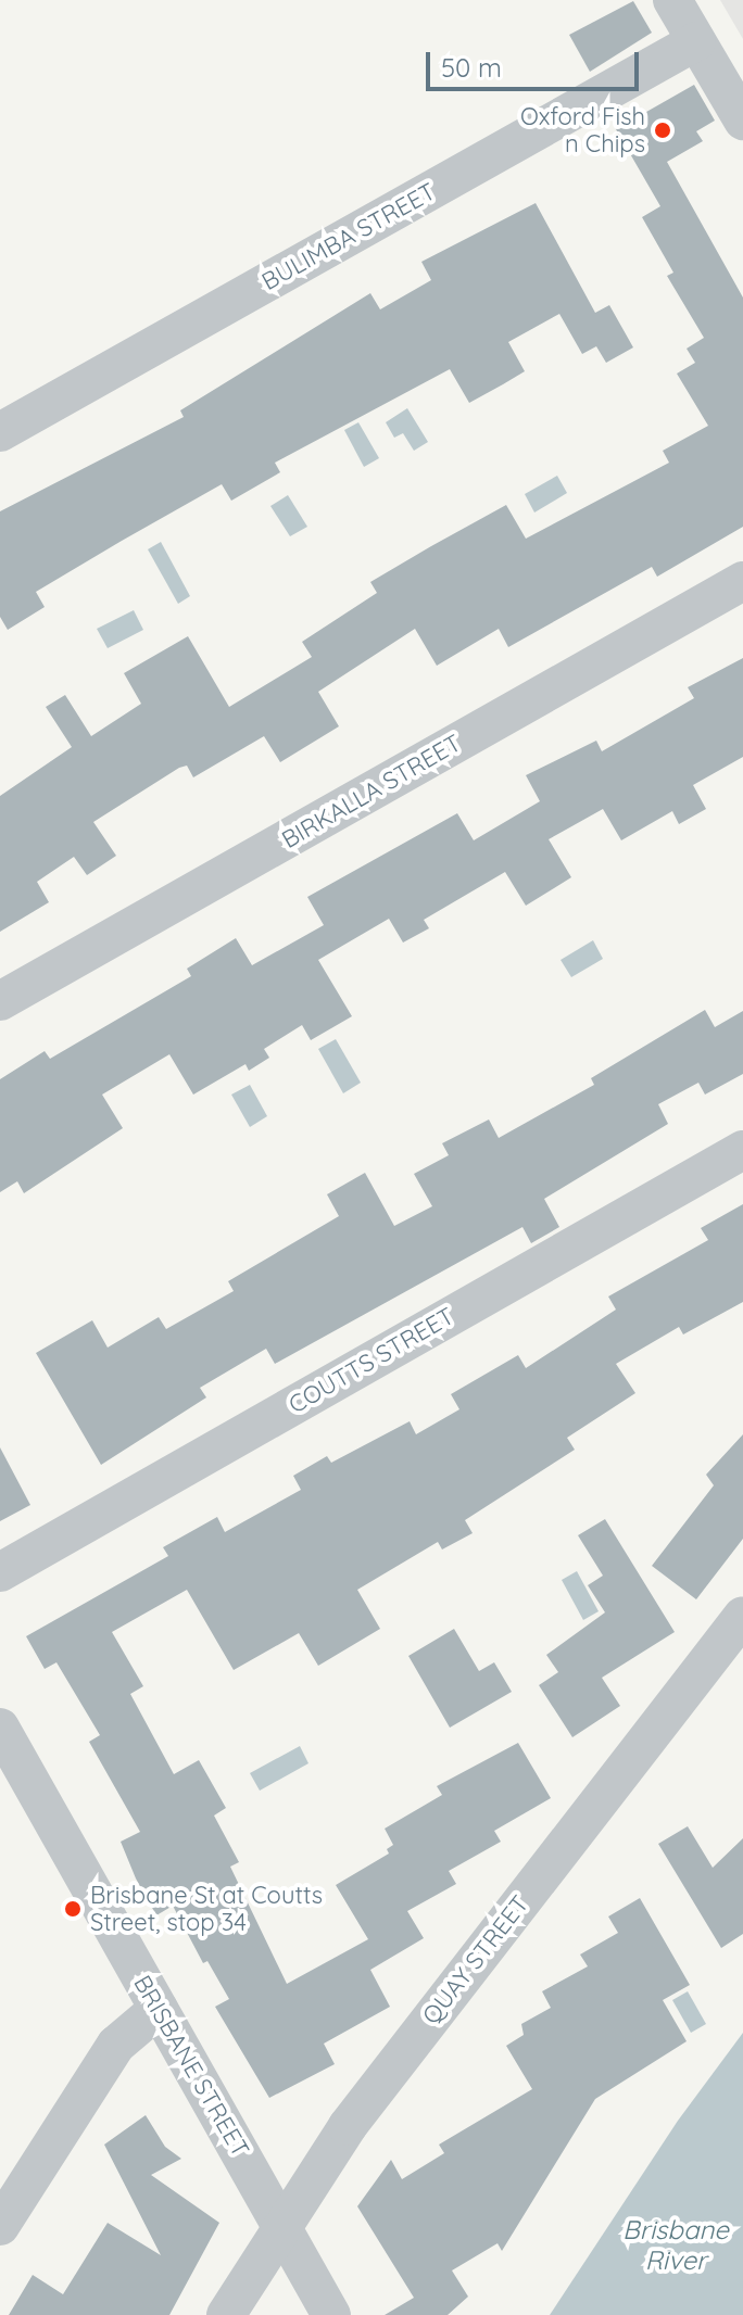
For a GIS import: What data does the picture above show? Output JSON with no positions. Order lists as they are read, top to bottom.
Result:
{
  "streets": {
    "street": [
      "BULIMBA STREET",
      "BIRKALLA STREET",
      "COUTTS STREET",
      "QUAY STREET",
      "BRISBANE STREET"
    ]
  },
  "crossings": [
    ["QUAY STREET", "BRISBANE STREET"]
  ],
  "water": ["Brisbane River"],
  "places": ["Oxford Fish n Chips", "Brisbane St at Coutts Street, stop 34"],
  "scale_bar": "50 m"
}
